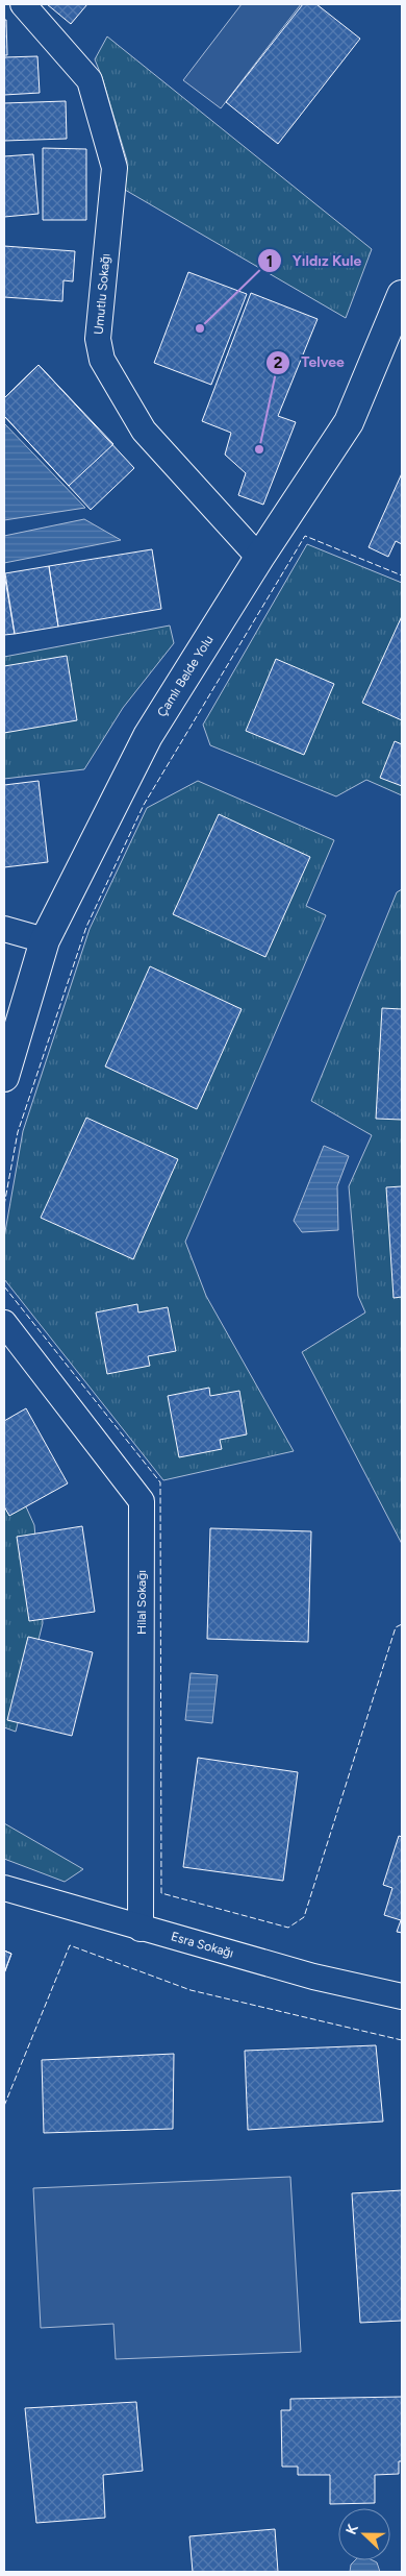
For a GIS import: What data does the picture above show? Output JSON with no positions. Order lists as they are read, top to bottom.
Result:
{
  "streets": {
    "street": [
      "Umutlu Sokağı",
      "Çamlı Belde Yolu",
      "Hilal Sokağı",
      "Esra Sokağı"
    ]
  },
  "crossings": [
    ["Umutlu Sokağı", "Çamlı Belde Yolu"],
    ["Hilal Sokağı", "Esra Sokağı"]
  ],
  "places": ["Yıldız Kule", "Telvee"],
  "north": "left"
}
